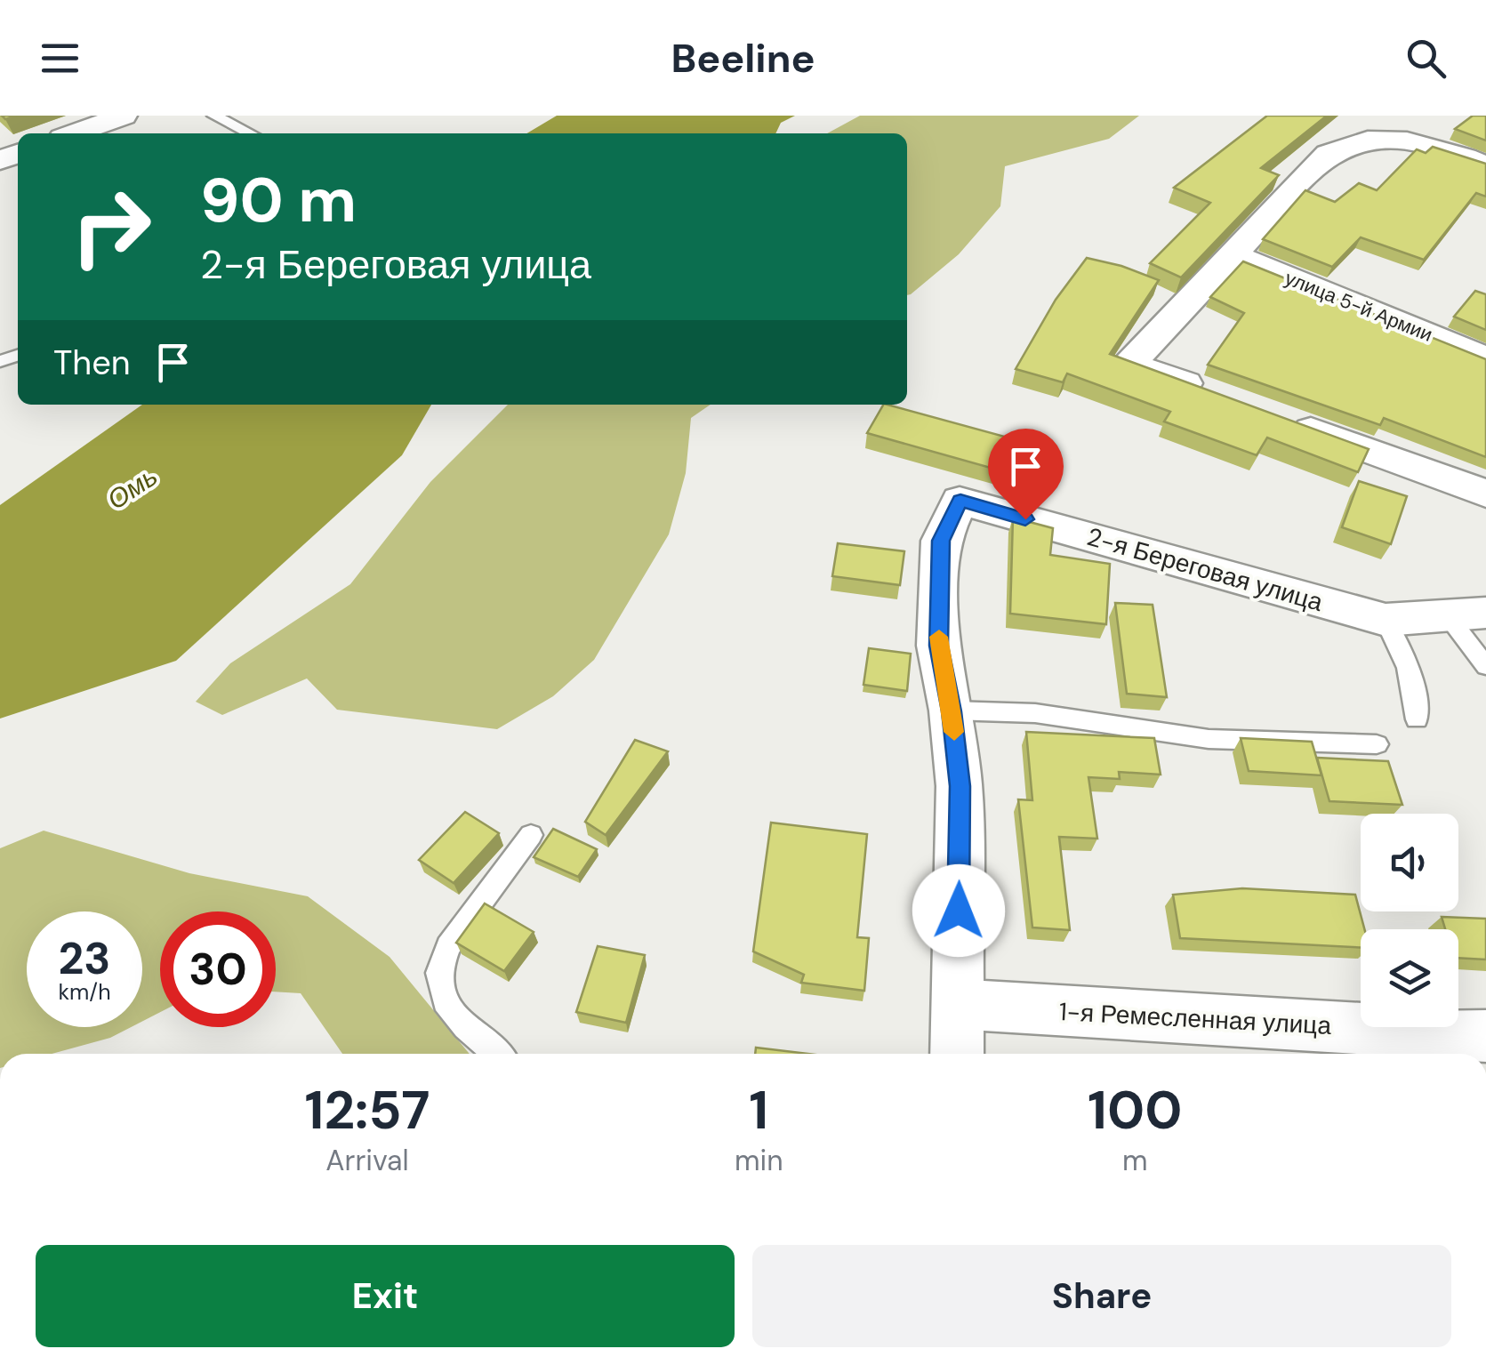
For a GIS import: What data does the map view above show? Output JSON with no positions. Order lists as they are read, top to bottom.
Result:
{
  "streets": {
    "street": ["улица 5-й Армии", "2-я Береговая улица", "1-я Ремесленная улица"]
  },
  "crossings": [
    ["2-я Береговая улица", "1-я Ремесленная улица"]
  ],
  "water": ["Омь"],
  "page": {
    "header": "Beeline",
    "turn": ["90 m", "2-я Береговая улица"],
    "then": "Then",
    "speed": "23 km/h",
    "limit": "30",
    "eta": [
      "12:57",
      "Arrival",
      "1",
      "min",
      "100",
      "m"
    ],
    "buttons": ["Exit", "Share"]
  }
}
